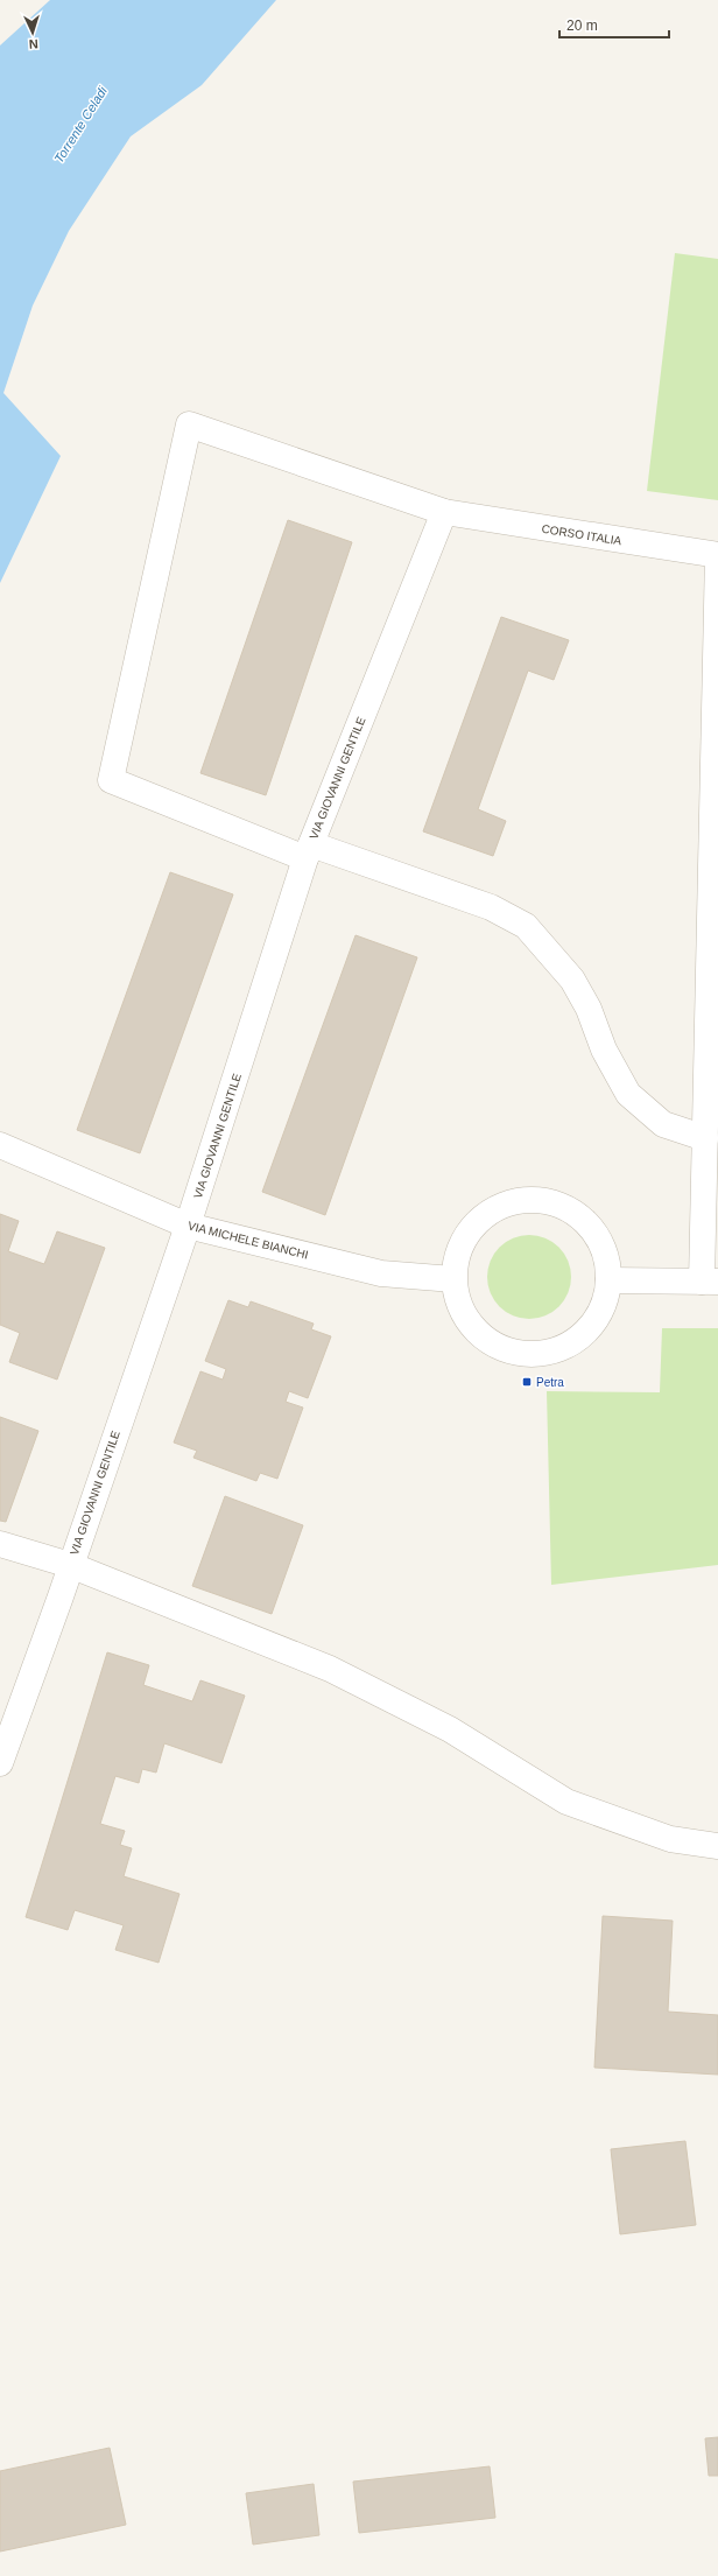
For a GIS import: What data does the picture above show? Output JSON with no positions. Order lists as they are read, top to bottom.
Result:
{
  "streets": {
    "street": ["CORSO ITALIA", "VIA GIOVANNI GENTILE", "VIA MICHELE BIANCHI"]
  },
  "crossings": [
    ["CORSO ITALIA", "VIA GIOVANNI GENTILE"],
    ["VIA GIOVANNI GENTILE", "VIA MICHELE BIANCHI"]
  ],
  "water": ["Torrente Celadi"],
  "places": {
    "transit": ["Petra"]
  },
  "scale_bar": "20 m",
  "north": "bottom"
}
